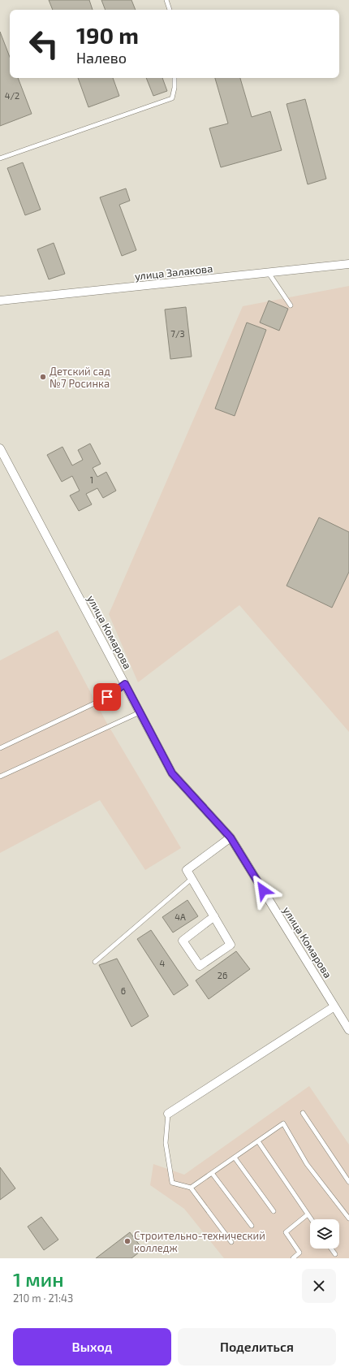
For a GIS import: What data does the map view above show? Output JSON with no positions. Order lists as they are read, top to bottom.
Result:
{
  "streets": {
    "street": ["улица Залакова", "улица Комарова"]
  },
  "places": ["Детский сад №7 Росинка", "Строительно-технический колледж"],
  "house_numbers": [
    "4/2",
    "7/3",
    "1",
    "4А",
    "4",
    "26",
    "6"
  ],
  "page": {
    "turn": ["190 m", "Налево"],
    "heading": ["1 мин", "210 m · 21:43"],
    "buttons": ["Выход", "Поделиться"]
  }
}
